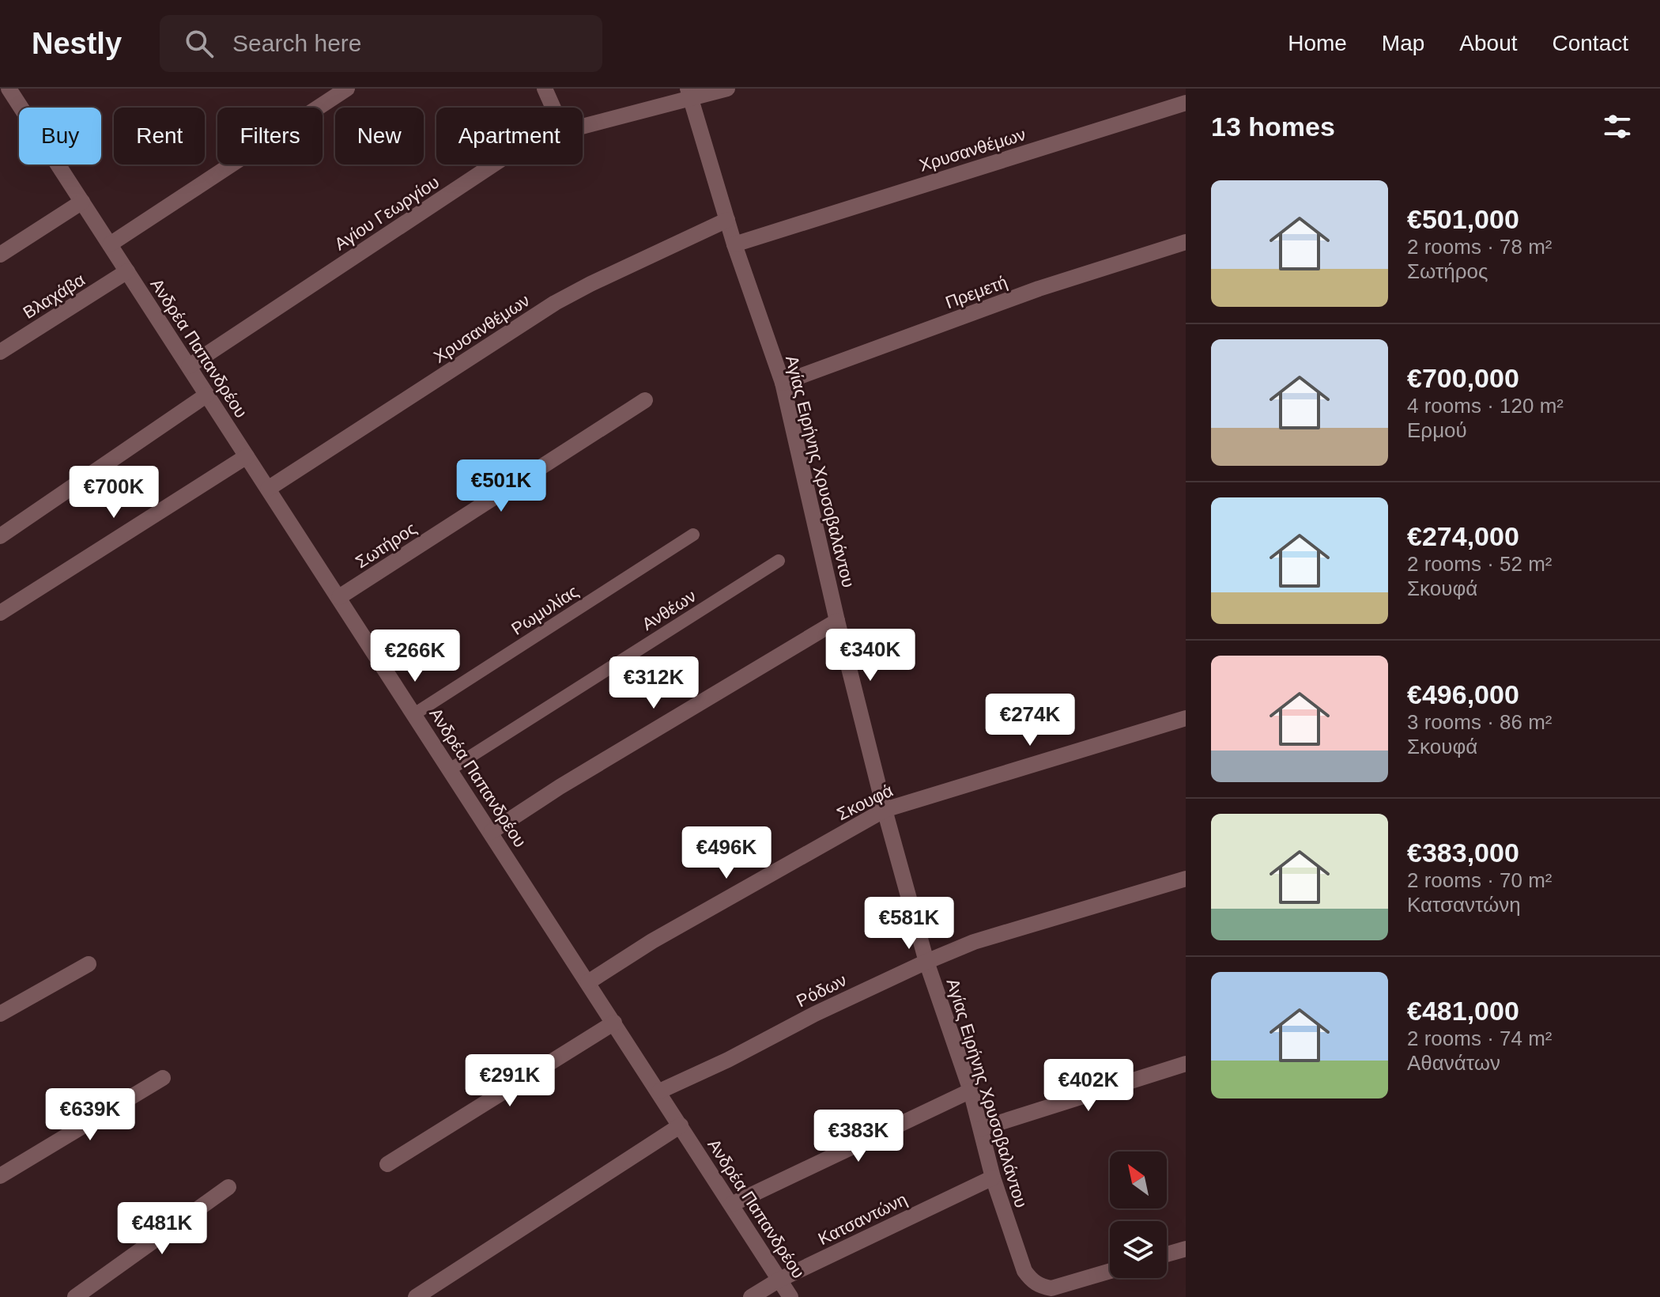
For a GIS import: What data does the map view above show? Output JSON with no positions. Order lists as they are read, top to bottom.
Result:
{
  "streets": {
    "street": [
      "Χρυσανθέμων",
      "Αγίου Γεωργίου",
      "Πρεμετή",
      "Βλαχάβα",
      "Ανδρέα Παπανδρέου",
      "Αγίας Ειρήνης Χρυσοβαλάντου",
      "Σωτήρος",
      "Σκουφά",
      "Ρόδων",
      "Κατσαντώνη"
    ],
    "lane": ["Ρωμυλίας", "Ανθέων"]
  },
  "crossings": [
    ["Χρυσανθέμων", "Ανδρέα Παπανδρέου"],
    ["Χρυσανθέμων", "Αγίας Ειρήνης Χρυσοβαλάντου"],
    ["Αγίου Γεωργίου", "Ανδρέα Παπανδρέου"],
    ["Αγίου Γεωργίου", "Αγίας Ειρήνης Χρυσοβαλάντου"],
    ["Πρεμετή", "Αγίας Ειρήνης Χρυσοβαλάντου"],
    ["Βλαχάβα", "Ανδρέα Παπανδρέου"],
    ["Ανδρέα Παπανδρέου", "Σωτήρος"],
    ["Ανδρέα Παπανδρέου", "Ρωμυλίας"],
    ["Ανδρέα Παπανδρέου", "Ανθέων"],
    ["Ανδρέα Παπανδρέου", "Σκουφά"],
    ["Ανδρέα Παπανδρέου", "Ρόδων"],
    ["Ανδρέα Παπανδρέου", "Κατσαντώνη"],
    ["Αγίας Ειρήνης Χρυσοβαλάντου", "Σκουφά"],
    ["Αγίας Ειρήνης Χρυσοβαλάντου", "Ρόδων"],
    ["Αγίας Ειρήνης Χρυσοβαλάντου", "Κατσαντώνη"]
  ],
  "north": "top left",
  "page": {
    "header": "Nestly",
    "search": "Search here",
    "nav": [
      "Home",
      "Map",
      "About",
      "Contact"
    ],
    "heading": "13 homes",
    "chip": [
      "Buy",
      "Rent",
      "Filters",
      "New",
      "Apartment"
    ],
    "list": [
      {
        "name": "€501,000",
        "note": "2 rooms · 78 m² · Σωτήρος"
      },
      {
        "name": "€700,000",
        "note": "4 rooms · 120 m² · Ερμού"
      },
      {
        "name": "€274,000",
        "note": "2 rooms · 52 m² · Σκουφά"
      },
      {
        "name": "€496,000",
        "note": "3 rooms · 86 m² · Σκουφά"
      },
      {
        "name": "€383,000",
        "note": "2 rooms · 70 m² · Κατσαντώνη"
      },
      {
        "name": "€481,000",
        "note": "2 rooms · 74 m² · Αθανάτων"
      }
    ],
    "price": [
      "€501K",
      "€700K",
      "€340K",
      "€266K",
      "€312K",
      "€274K",
      "€496K",
      "€581K",
      "€291K",
      "€402K",
      "€639K",
      "€383K",
      "€481K"
    ]
  }
}
